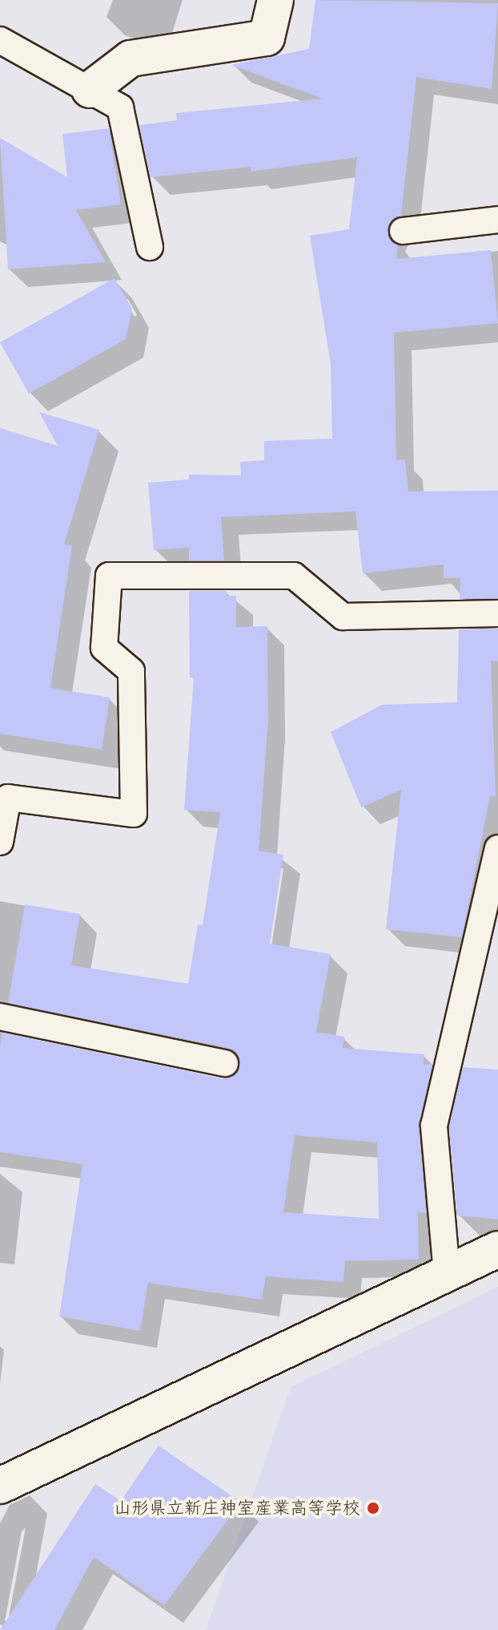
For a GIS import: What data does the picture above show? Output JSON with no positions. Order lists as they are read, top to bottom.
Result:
{
  "places": ["山形県立新庄神室産業高等学校"]
}
